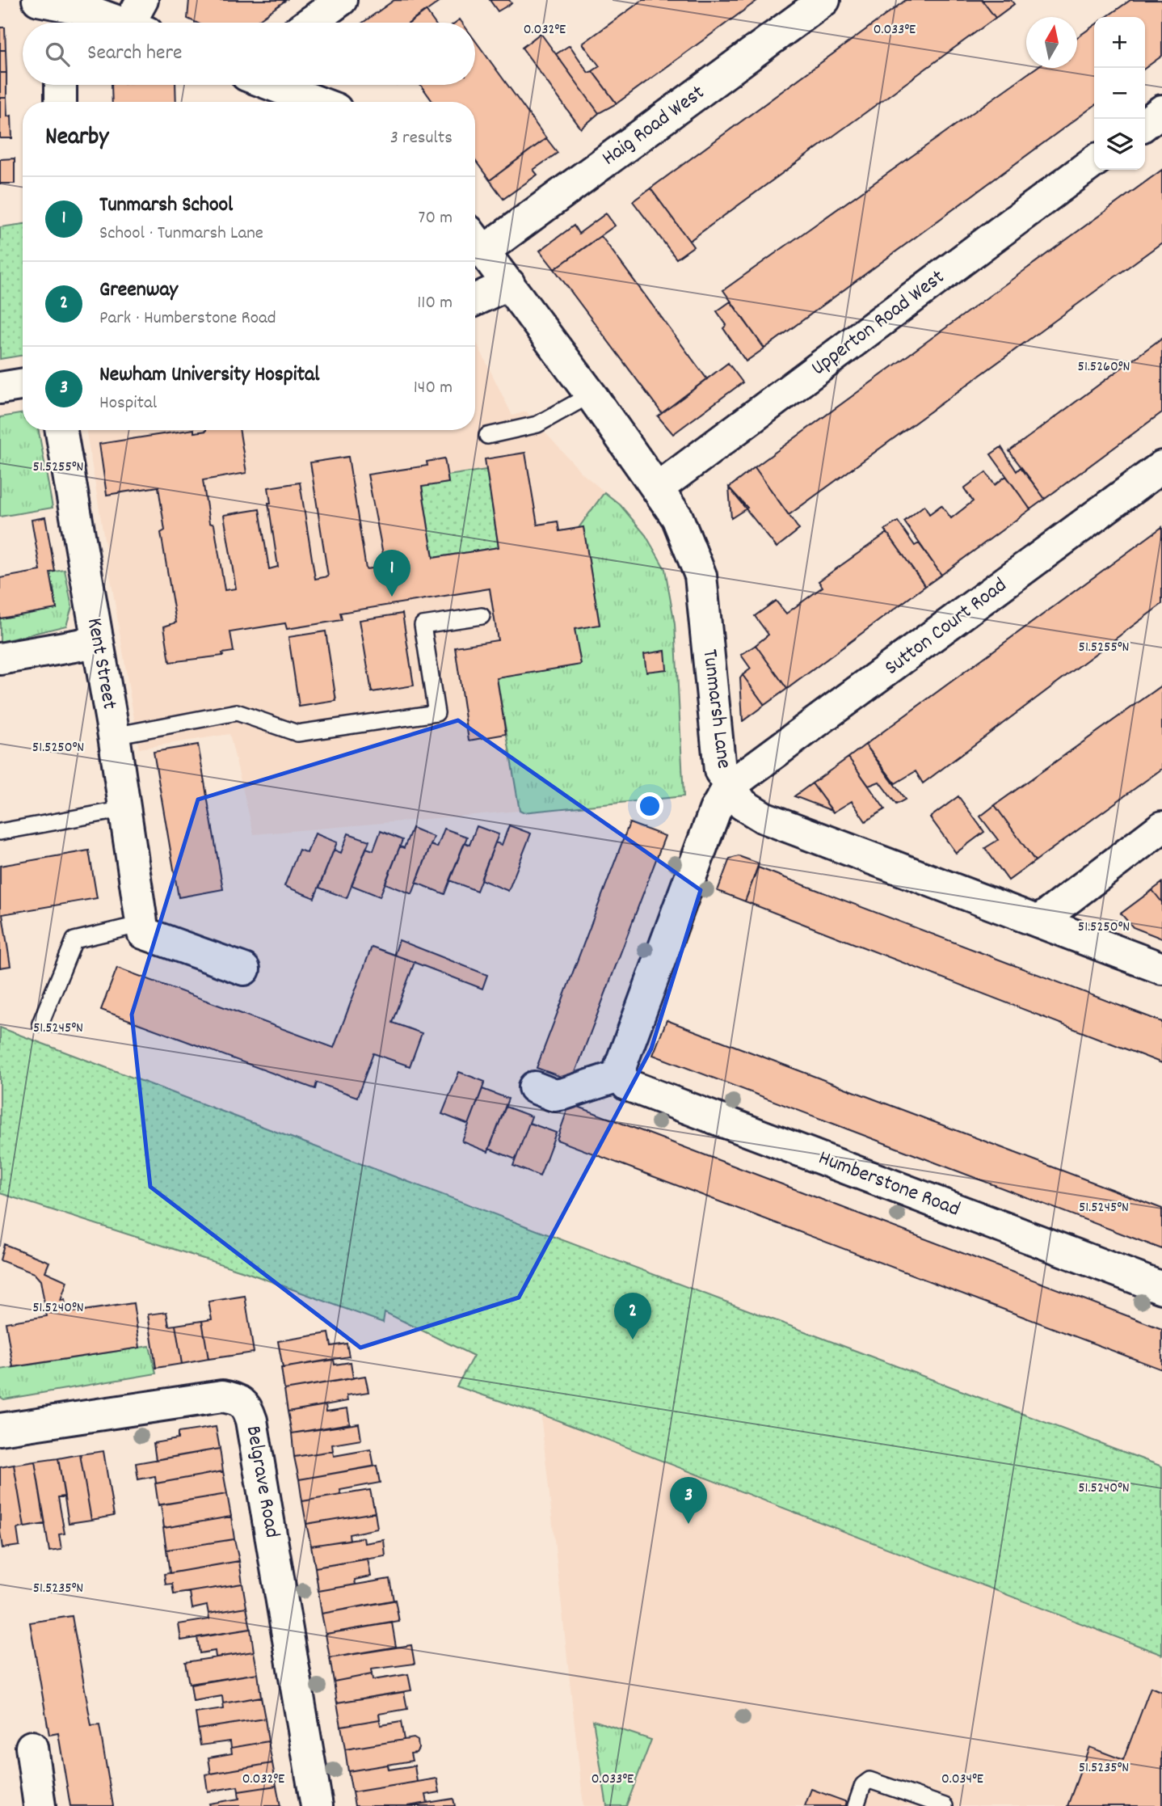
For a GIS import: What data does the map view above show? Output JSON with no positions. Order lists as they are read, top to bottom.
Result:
{
  "streets": {
    "street": [
      "Haig Road West",
      "Upperton Road West",
      "Sutton Court Road",
      "Kent Street",
      "Tunmarsh Lane",
      "Humberstone Road",
      "Belgrave Road"
    ]
  },
  "crossings": [
    ["Haig Road West", "Tunmarsh Lane"],
    ["Upperton Road West", "Tunmarsh Lane"],
    ["Sutton Court Road", "Tunmarsh Lane"]
  ],
  "north": "top",
  "page": {
    "map_buttons": ["+", "−"],
    "search": "Search here",
    "heading": ["Nearby", "3 results"],
    "list": [
      {
        "mark": "1",
        "name": "Tunmarsh School",
        "note": "School · Tunmarsh Lane",
        "value": "70 m"
      },
      {
        "mark": "2",
        "name": "Greenway",
        "note": "Park · Humberstone Road",
        "value": "110 m"
      },
      {
        "mark": "3",
        "name": "Newham University Hospital",
        "note": "Hospital",
        "value": "140 m"
      }
    ],
    "pins": ["1", "2", "3"]
  },
  "coordinates": [
    "0.032°E",
    "0.033°E",
    "51.5260°N",
    "51.5255°N",
    "51.5250°N",
    "51.5245°N",
    "51.5240°N",
    "51.5235°N",
    "0.034°E"
  ]
}
